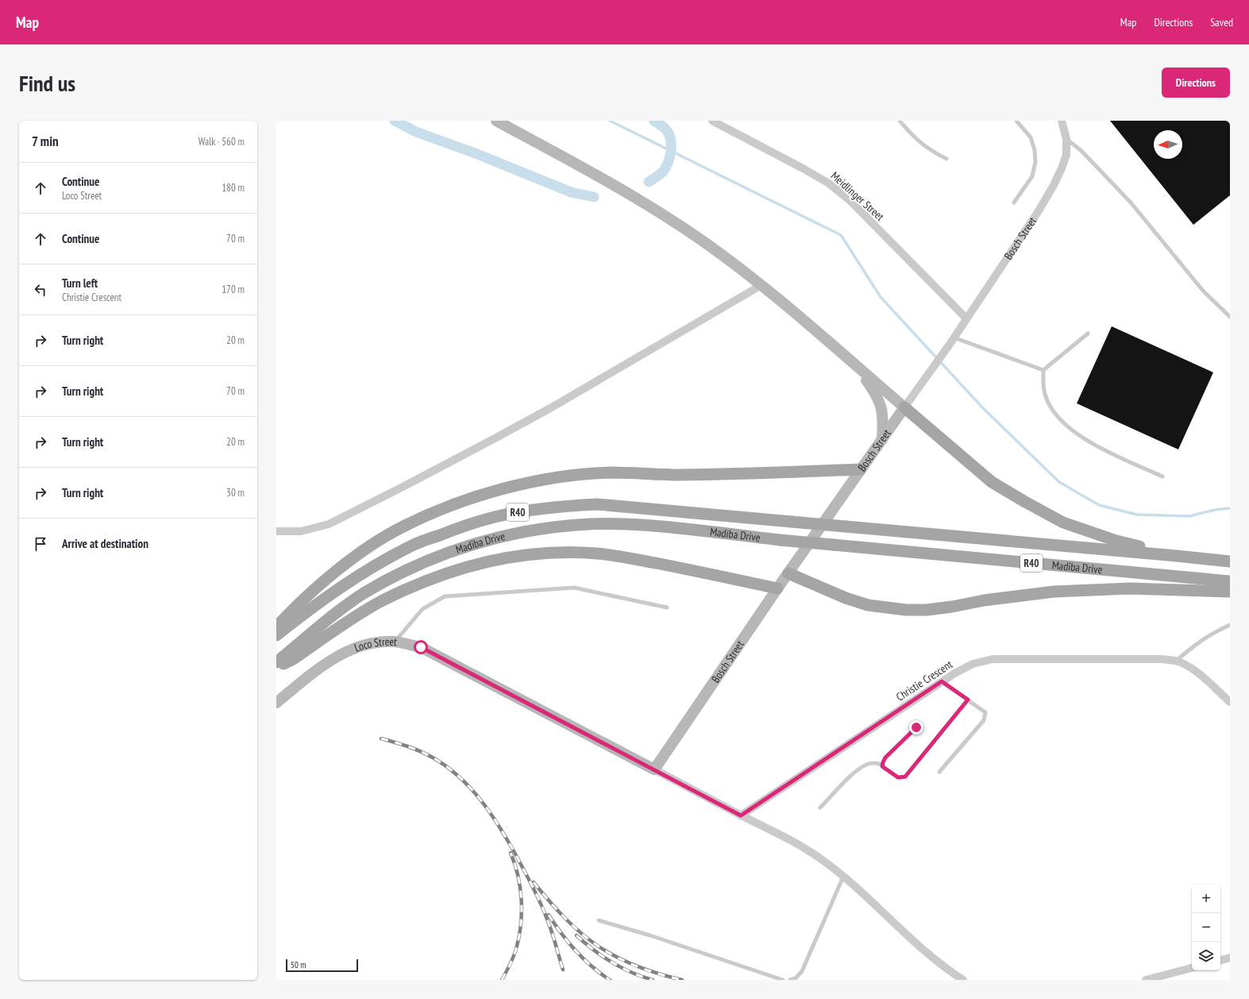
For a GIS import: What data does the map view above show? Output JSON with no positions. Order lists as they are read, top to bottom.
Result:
{
  "streets": {
    "main road": ["R40", "Madiba Drive"],
    "street": [
      "Meidlinger Street",
      "Bosch Street",
      "Loco Street",
      "Christie Crescent"
    ]
  },
  "crossings": [
    ["Meidlinger Street", "Bosch Street"],
    ["Bosch Street", "Loco Street"]
  ],
  "scale_bar": "50 m",
  "north": "left",
  "page": {
    "header": "Map",
    "nav": ["Map", "Directions", "Saved"],
    "buttons": "Directions",
    "title": "Find us",
    "heading": ["7 min", "Walk · 560 m"],
    "list": [
      ["Continue", "Loco Street", "180 m"],
      ["Continue", "70 m"],
      ["Turn left", "Christie Crescent", "170 m"],
      ["Turn right", "20 m"],
      ["Turn right", "70 m"],
      ["Turn right", "20 m"],
      ["Turn right", "30 m"],
      "Arrive at destination"
    ],
    "map_buttons": ["+", "−"],
    "scale": "50 m"
  }
}
